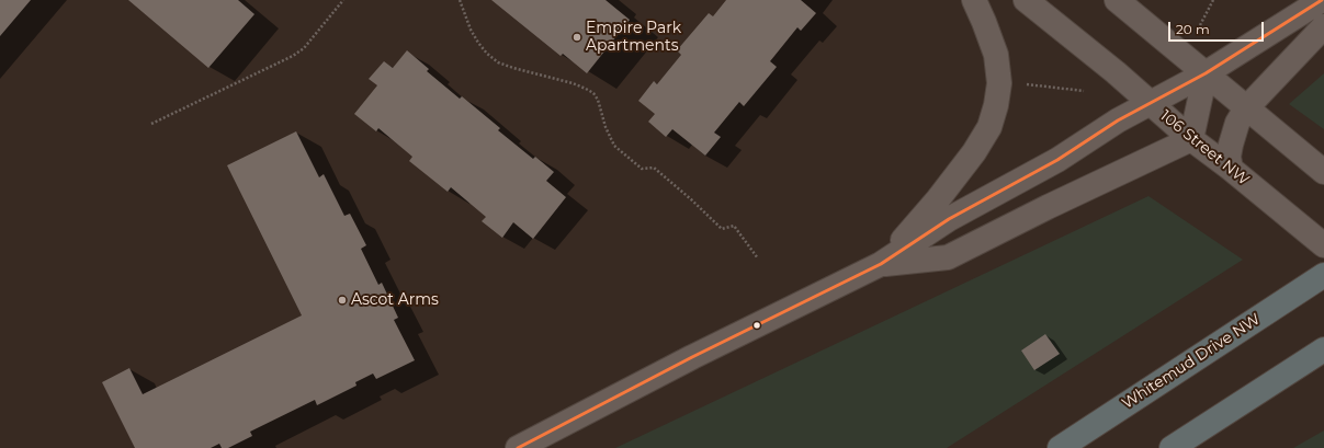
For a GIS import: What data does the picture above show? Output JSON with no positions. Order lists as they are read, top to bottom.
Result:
{
  "streets": {
    "highway": ["Whitemud Drive NW"],
    "street": ["106 Street NW"]
  },
  "places": ["Empire Park Apartments", "Ascot Arms"],
  "scale_bar": "20 m"
}
